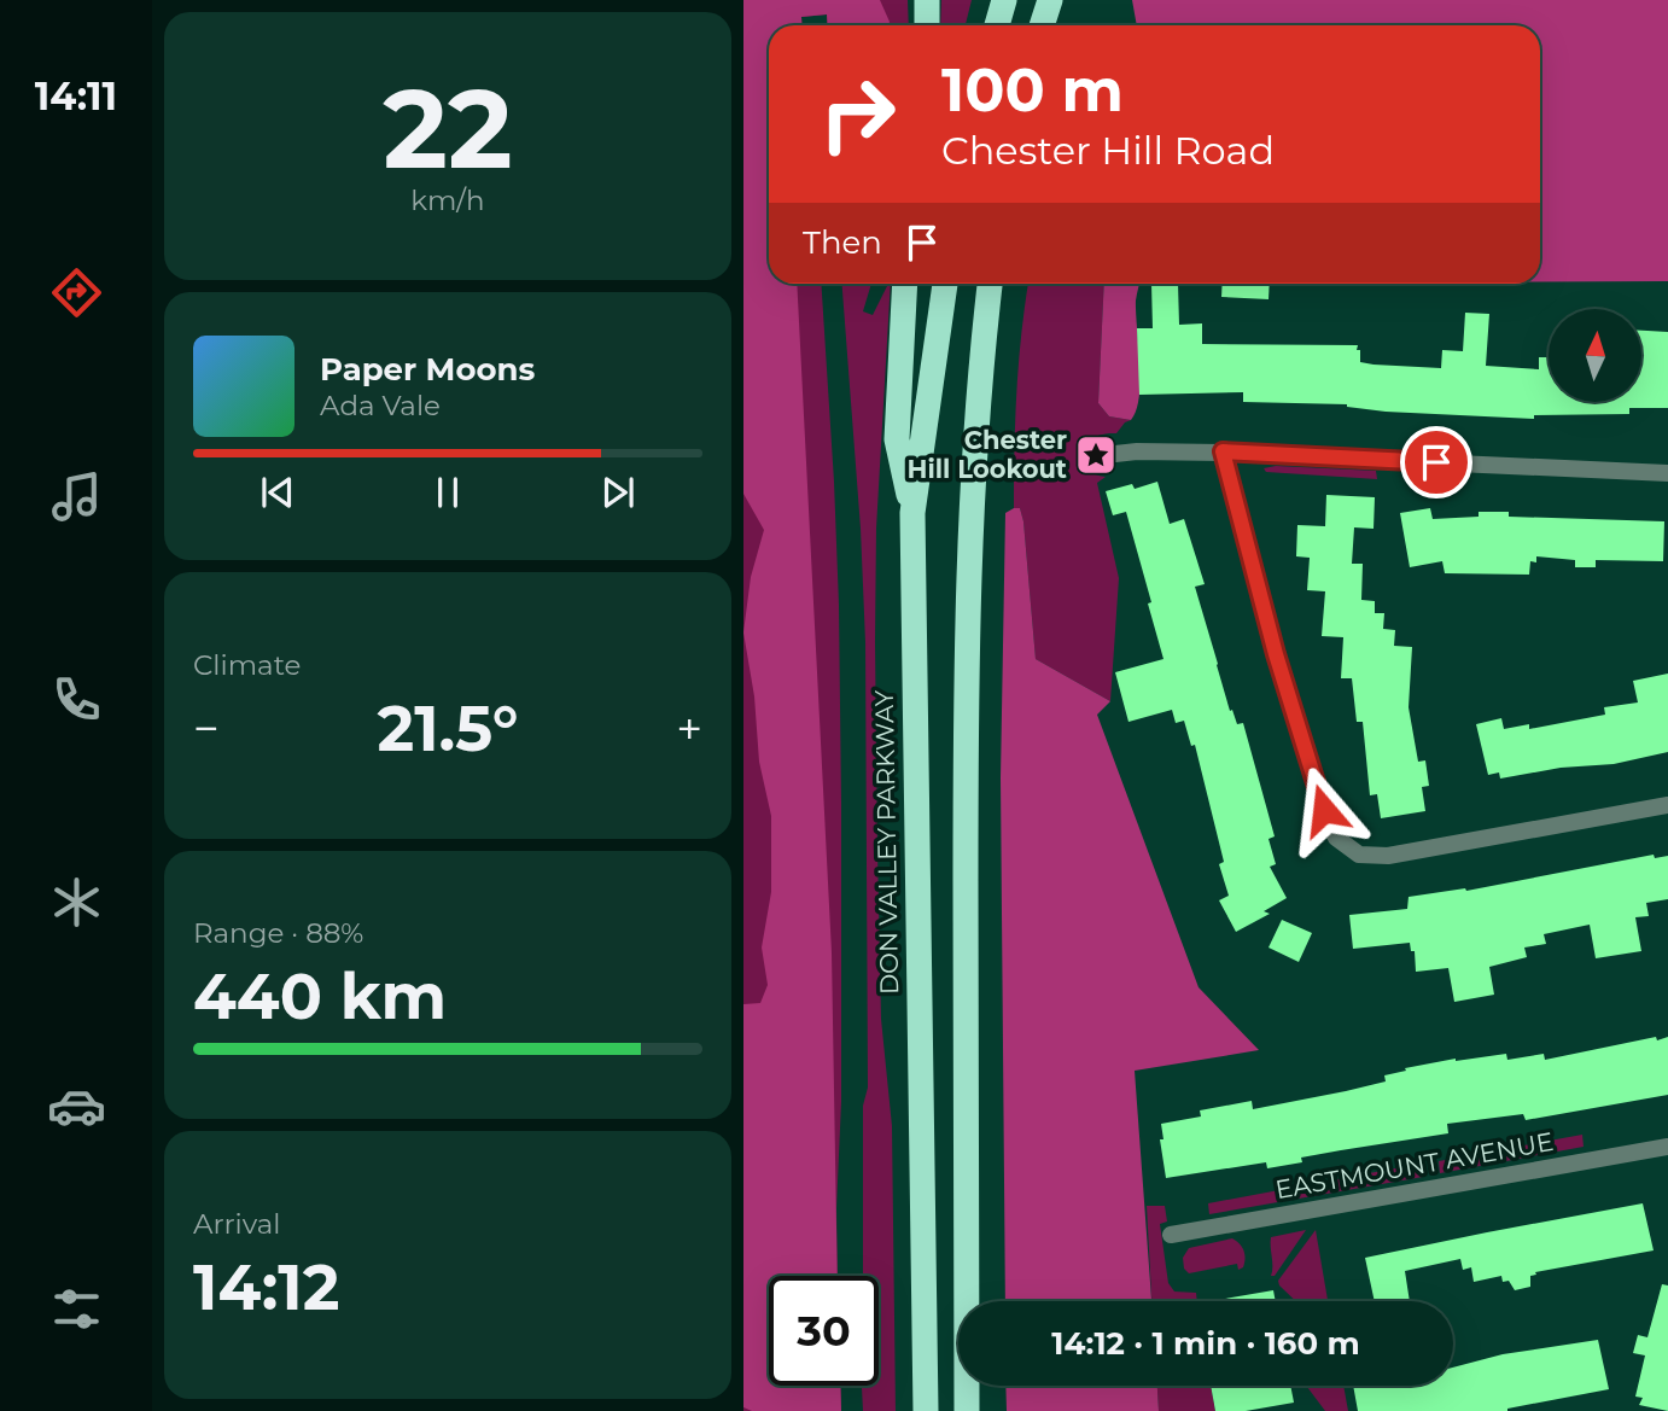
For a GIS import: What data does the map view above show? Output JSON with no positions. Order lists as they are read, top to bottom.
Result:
{
  "streets": {
    "highway": ["DON VALLEY PARKWAY"],
    "street": ["EASTMOUNT AVENUE"]
  },
  "places": {
    "place": ["Chester Hill Lookout"]
  },
  "north": "top",
  "page": {
    "tabs": "14:11",
    "tile": [
      ["22", "km/h"],
      "Climate",
      ["Range · 88%", "440 km"],
      ["Arrival", "14:12"]
    ],
    "turn": ["100 m", "Chester Hill Road"],
    "then": "Then",
    "song": ["Paper Moons", "Ada Vale"],
    "heat": ["−", "21.5°", "+"],
    "limit": "30",
    "trip": "14:12 · 1 min · 160 m"
  }
}
